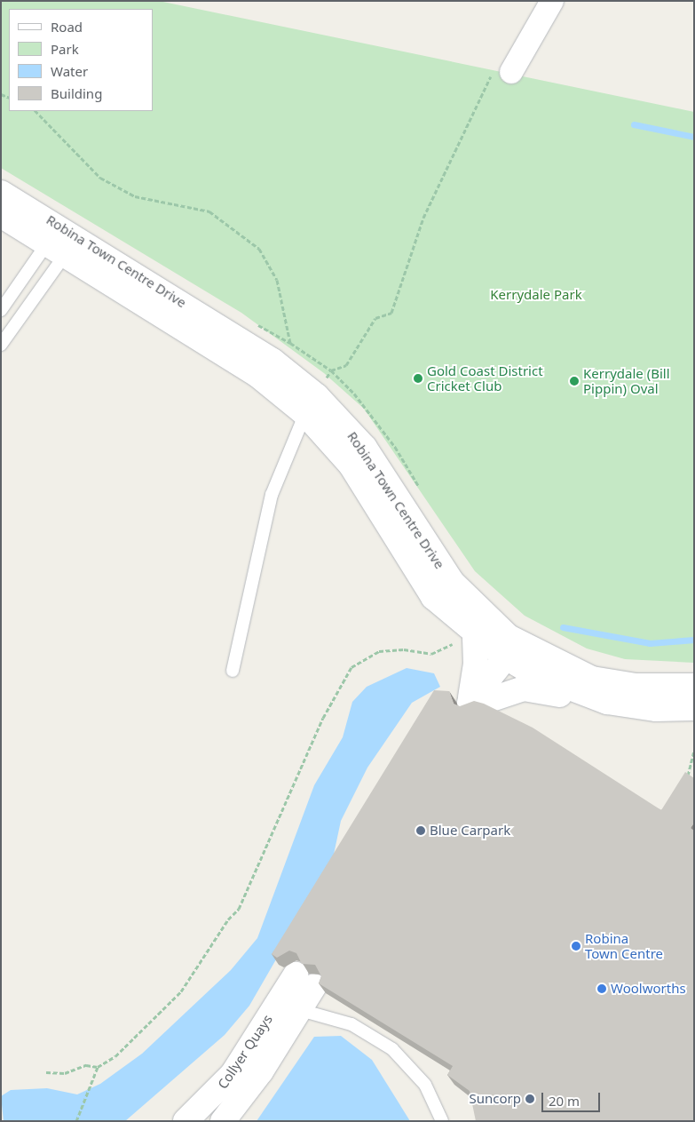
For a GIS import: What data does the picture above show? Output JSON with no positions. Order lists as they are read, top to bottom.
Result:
{
  "streets": {
    "street": ["Robina Town Centre Drive", "Collyer Quays"]
  },
  "parks": ["Kerrydale Park"],
  "places": [
    "Gold Coast District Cricket Club",
    "Kerrydale (Bill Pippin) Oval",
    "Blue Carpark",
    "Robina Town Centre",
    "Woolworths",
    "Suncorp"
  ],
  "legend": [
    "Road",
    "Park",
    "Water",
    "Building"
  ],
  "scale_bar": "20 m"
}
